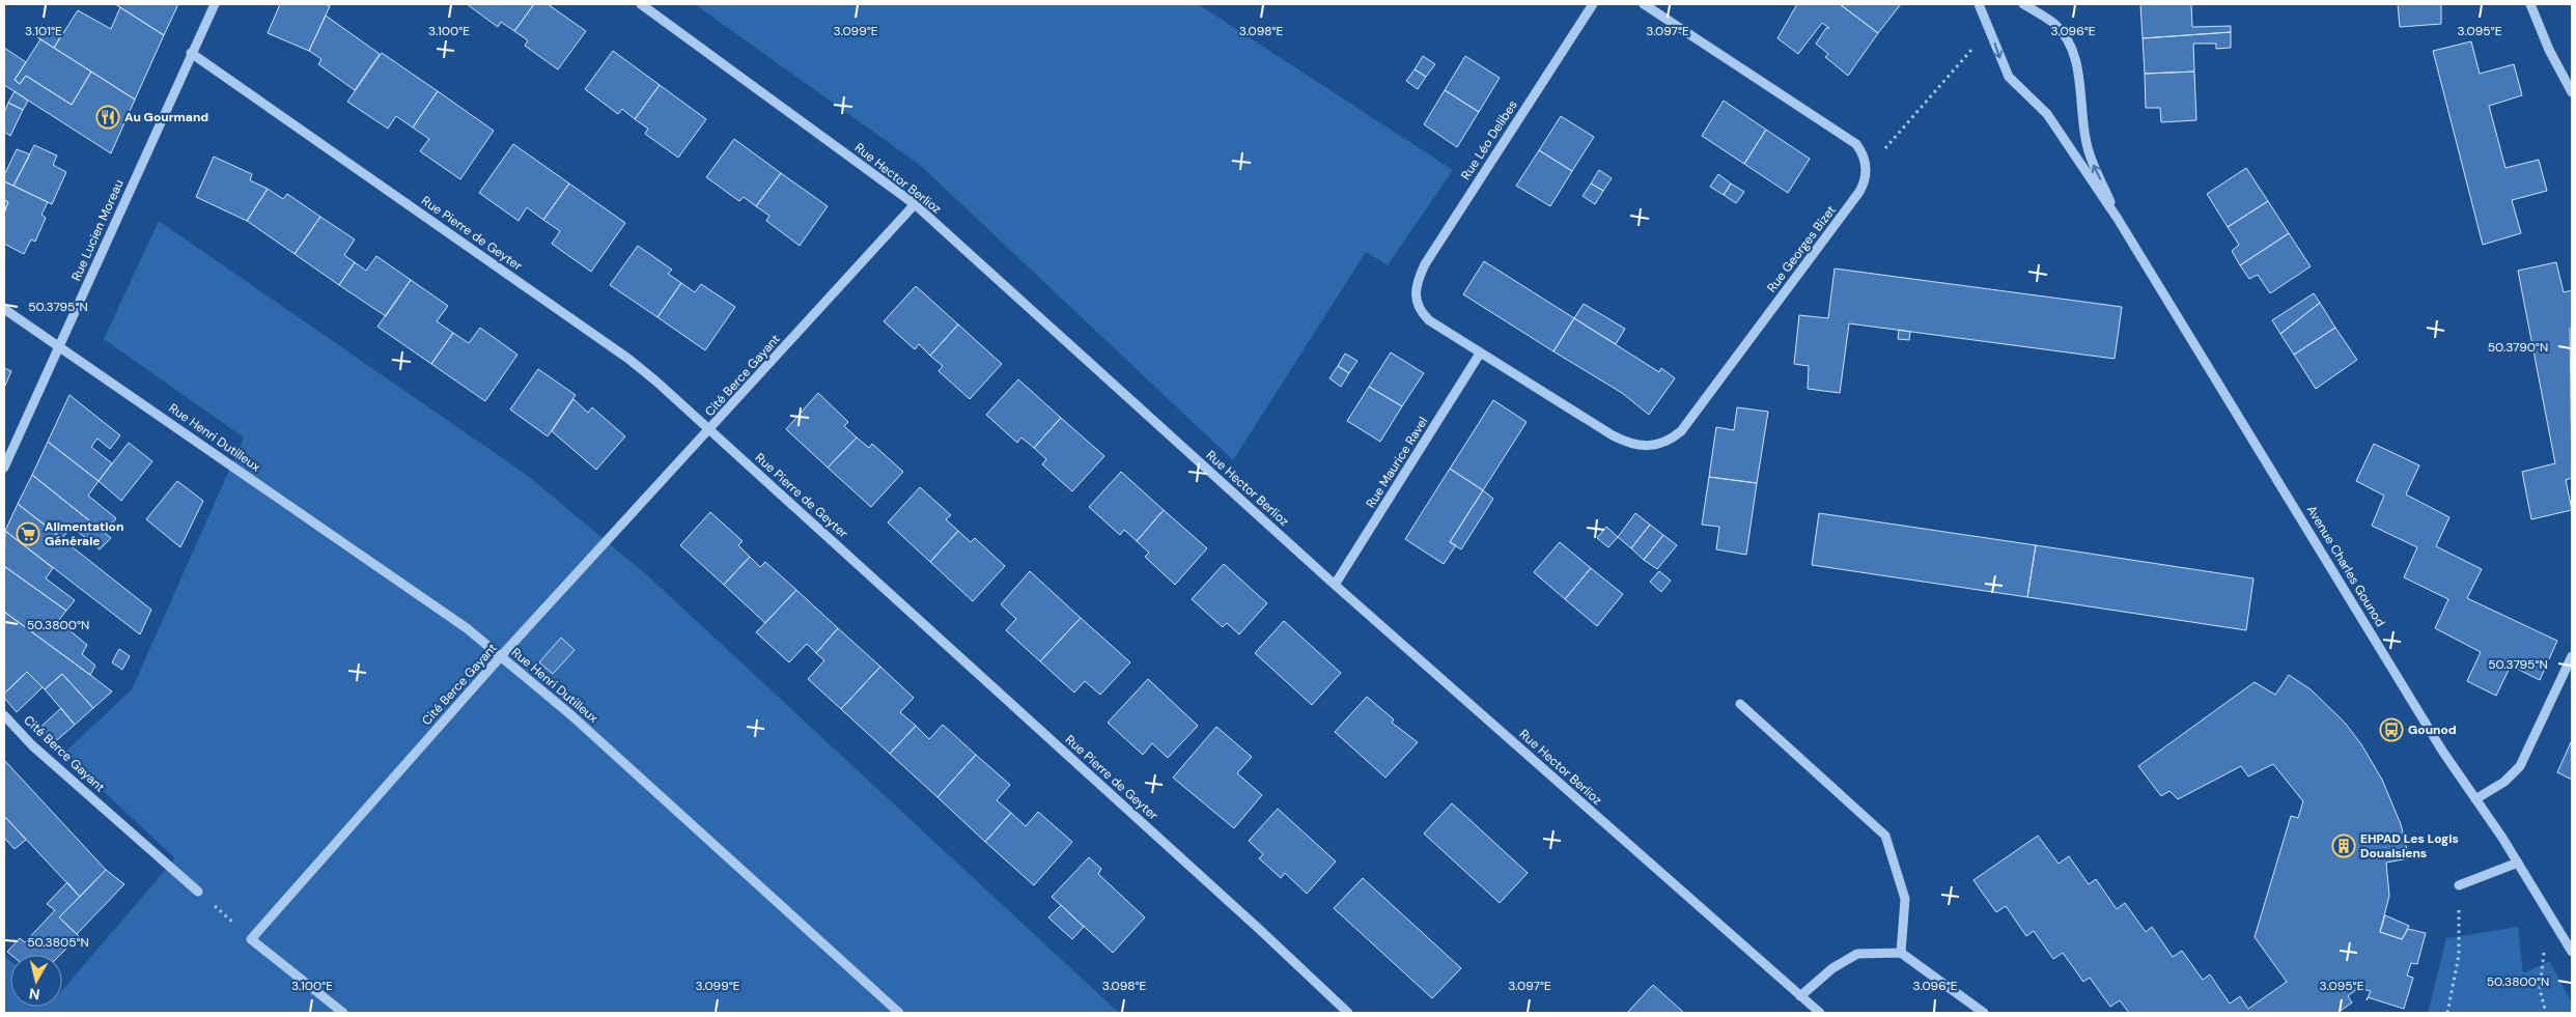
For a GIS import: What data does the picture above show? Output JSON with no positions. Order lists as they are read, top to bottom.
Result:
{
  "streets": {
    "street": [
      "Rue Léo Delibes",
      "Rue Hector Berlioz",
      "Rue Lucien Moreau",
      "Rue Pierre de Geyter",
      "Rue Georges Bizet",
      "Cité Berce Gayant",
      "Rue Henri Dutilleux",
      "Rue Maurice Ravel",
      "Avenue Charles Gounod"
    ]
  },
  "crossings": [
    ["Rue Léo Delibes", "Rue Georges Bizet"],
    ["Rue Léo Delibes", "Rue Maurice Ravel"],
    ["Rue Hector Berlioz", "Cité Berce Gayant"],
    ["Rue Hector Berlioz", "Rue Maurice Ravel"],
    ["Rue Lucien Moreau", "Rue Pierre de Geyter"],
    ["Rue Lucien Moreau", "Rue Henri Dutilleux"],
    ["Rue Pierre de Geyter", "Cité Berce Gayant"],
    ["Rue Georges Bizet", "Rue Maurice Ravel"],
    ["Cité Berce Gayant", "Rue Henri Dutilleux"]
  ],
  "places": {
    "restaurant": ["Au Gourmand"],
    "supermarket": ["Alimentation Générale"],
    "bus stop": ["Gounod"],
    "building": ["EHPAD Les Logis Douaisiens"]
  },
  "north": "bottom",
  "coordinates": [
    "3.101°E",
    "3.100°E",
    "3.099°E",
    "3.098°E",
    "3.097°E",
    "3.096°E",
    "3.095°E",
    "50.3795°N",
    "50.3790°N",
    "50.3800°N",
    "50.3805°N"
  ]
}
